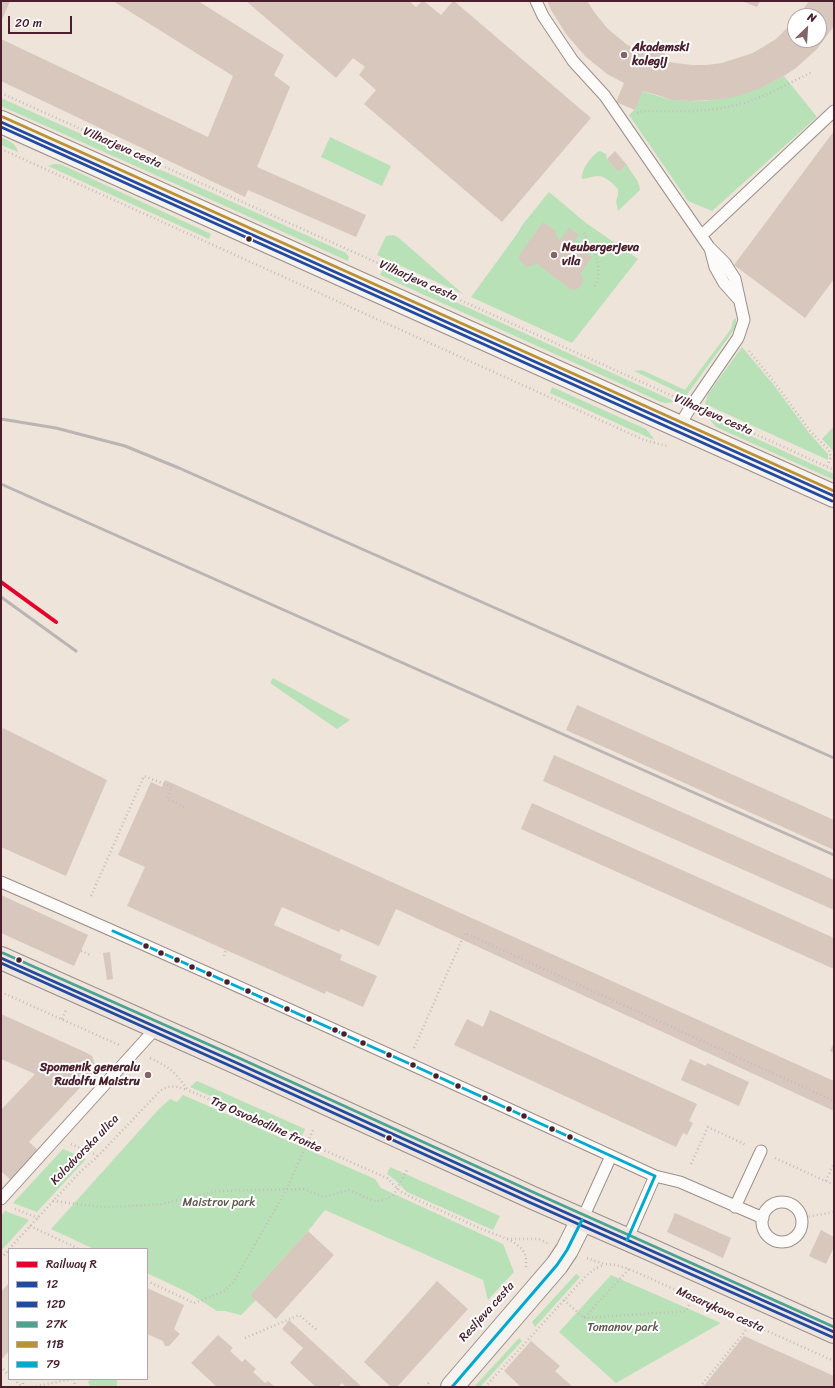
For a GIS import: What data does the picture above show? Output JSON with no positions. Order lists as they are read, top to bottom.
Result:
{
  "streets": {
    "main road": ["Vilharjeva cesta", "Resljeva cesta"],
    "path": ["Trg Osvobodilne fronte", "Kolodvorska ulica", "Masarykova cesta"]
  },
  "crossings": [
    ["Trg Osvobodilne fronte", "Kolodvorska ulica"],
    ["Trg Osvobodilne fronte", "Resljeva cesta"]
  ],
  "parks": ["Maistrov park", "Tomanov park"],
  "places": ["Akademski kolegij", "Neubergerjeva vila", "Spomenik generalu Rudolfu Maistru"],
  "lines": [
    "transit line 11B",
    "transit line 12",
    "transit line 12D",
    "rail line R",
    "transit line 79",
    "transit line 27K"
  ],
  "legend": [
    "Railway R",
    "12",
    "12D",
    "27K",
    "11B",
    "79"
  ],
  "scale_bar": "20 m",
  "north": "top right"
}
